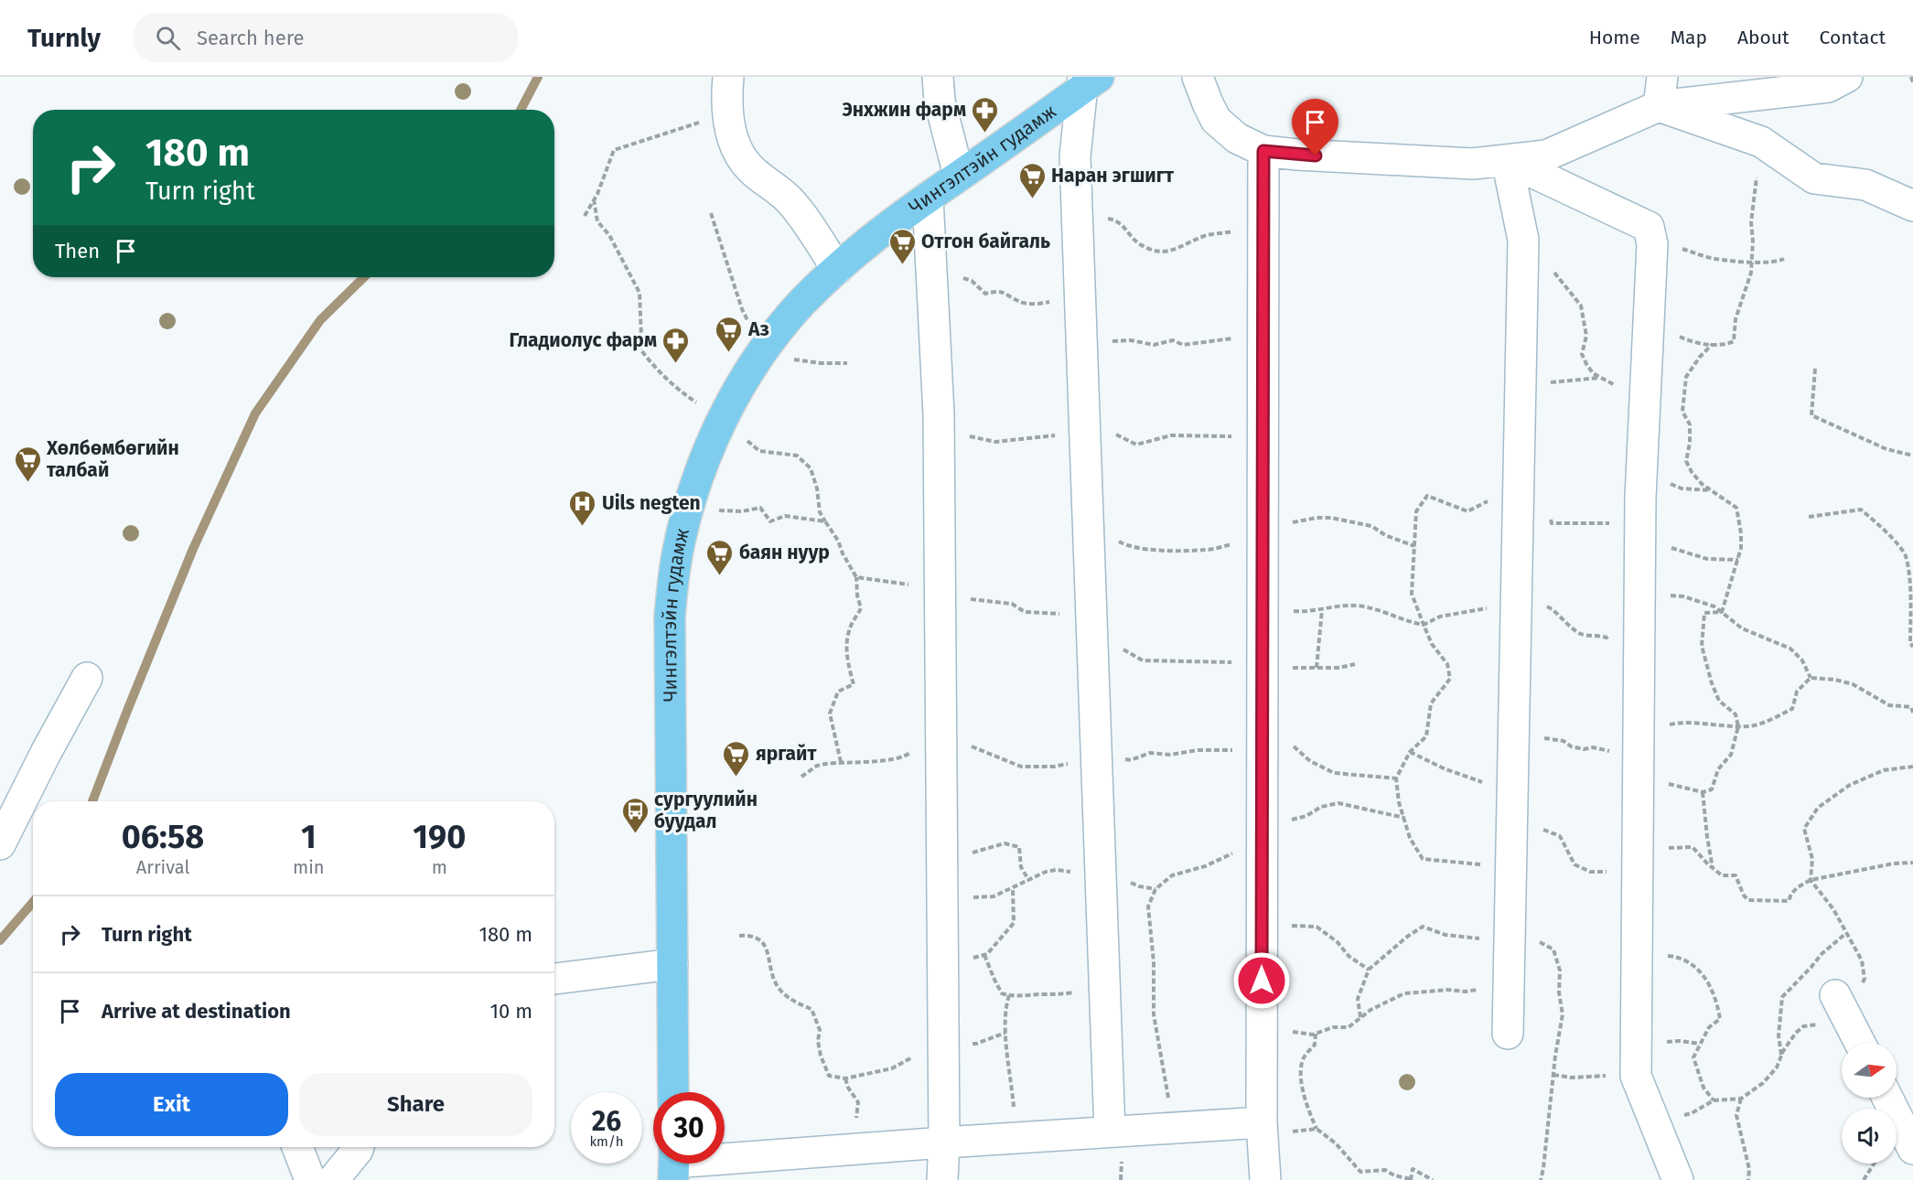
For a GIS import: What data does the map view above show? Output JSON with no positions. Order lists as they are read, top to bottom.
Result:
{
  "streets": {
    "main road": ["Чингэлтэйн гудамж"]
  },
  "places": {
    "pharmacy": ["Энхжин фарм", "Гладиолус фарм"],
    "supermarket": [
      "Наран эгшигт",
      "Отгон байгаль",
      "Аз",
      "Хөлбөмбөгийн талбай",
      "баян нуур",
      "яргайт"
    ],
    "hospital": ["Uils negten"],
    "bus stop": ["сургуулийн буудал"]
  },
  "north": "right",
  "page": {
    "header": "Turnly",
    "search": "Search here",
    "nav": [
      "Home",
      "Map",
      "About",
      "Contact"
    ],
    "turn": ["180 m", "Turn right"],
    "then": "Then",
    "eta": [
      "06:58",
      "Arrival",
      "1",
      "min",
      "190",
      "m"
    ],
    "list": [
      {
        "name": "Turn right",
        "value": "180 m"
      },
      {
        "name": "Arrive at destination",
        "value": "10 m"
      }
    ],
    "buttons": ["Exit", "Share"],
    "speed": "26 km/h",
    "limit": "30"
  }
}
